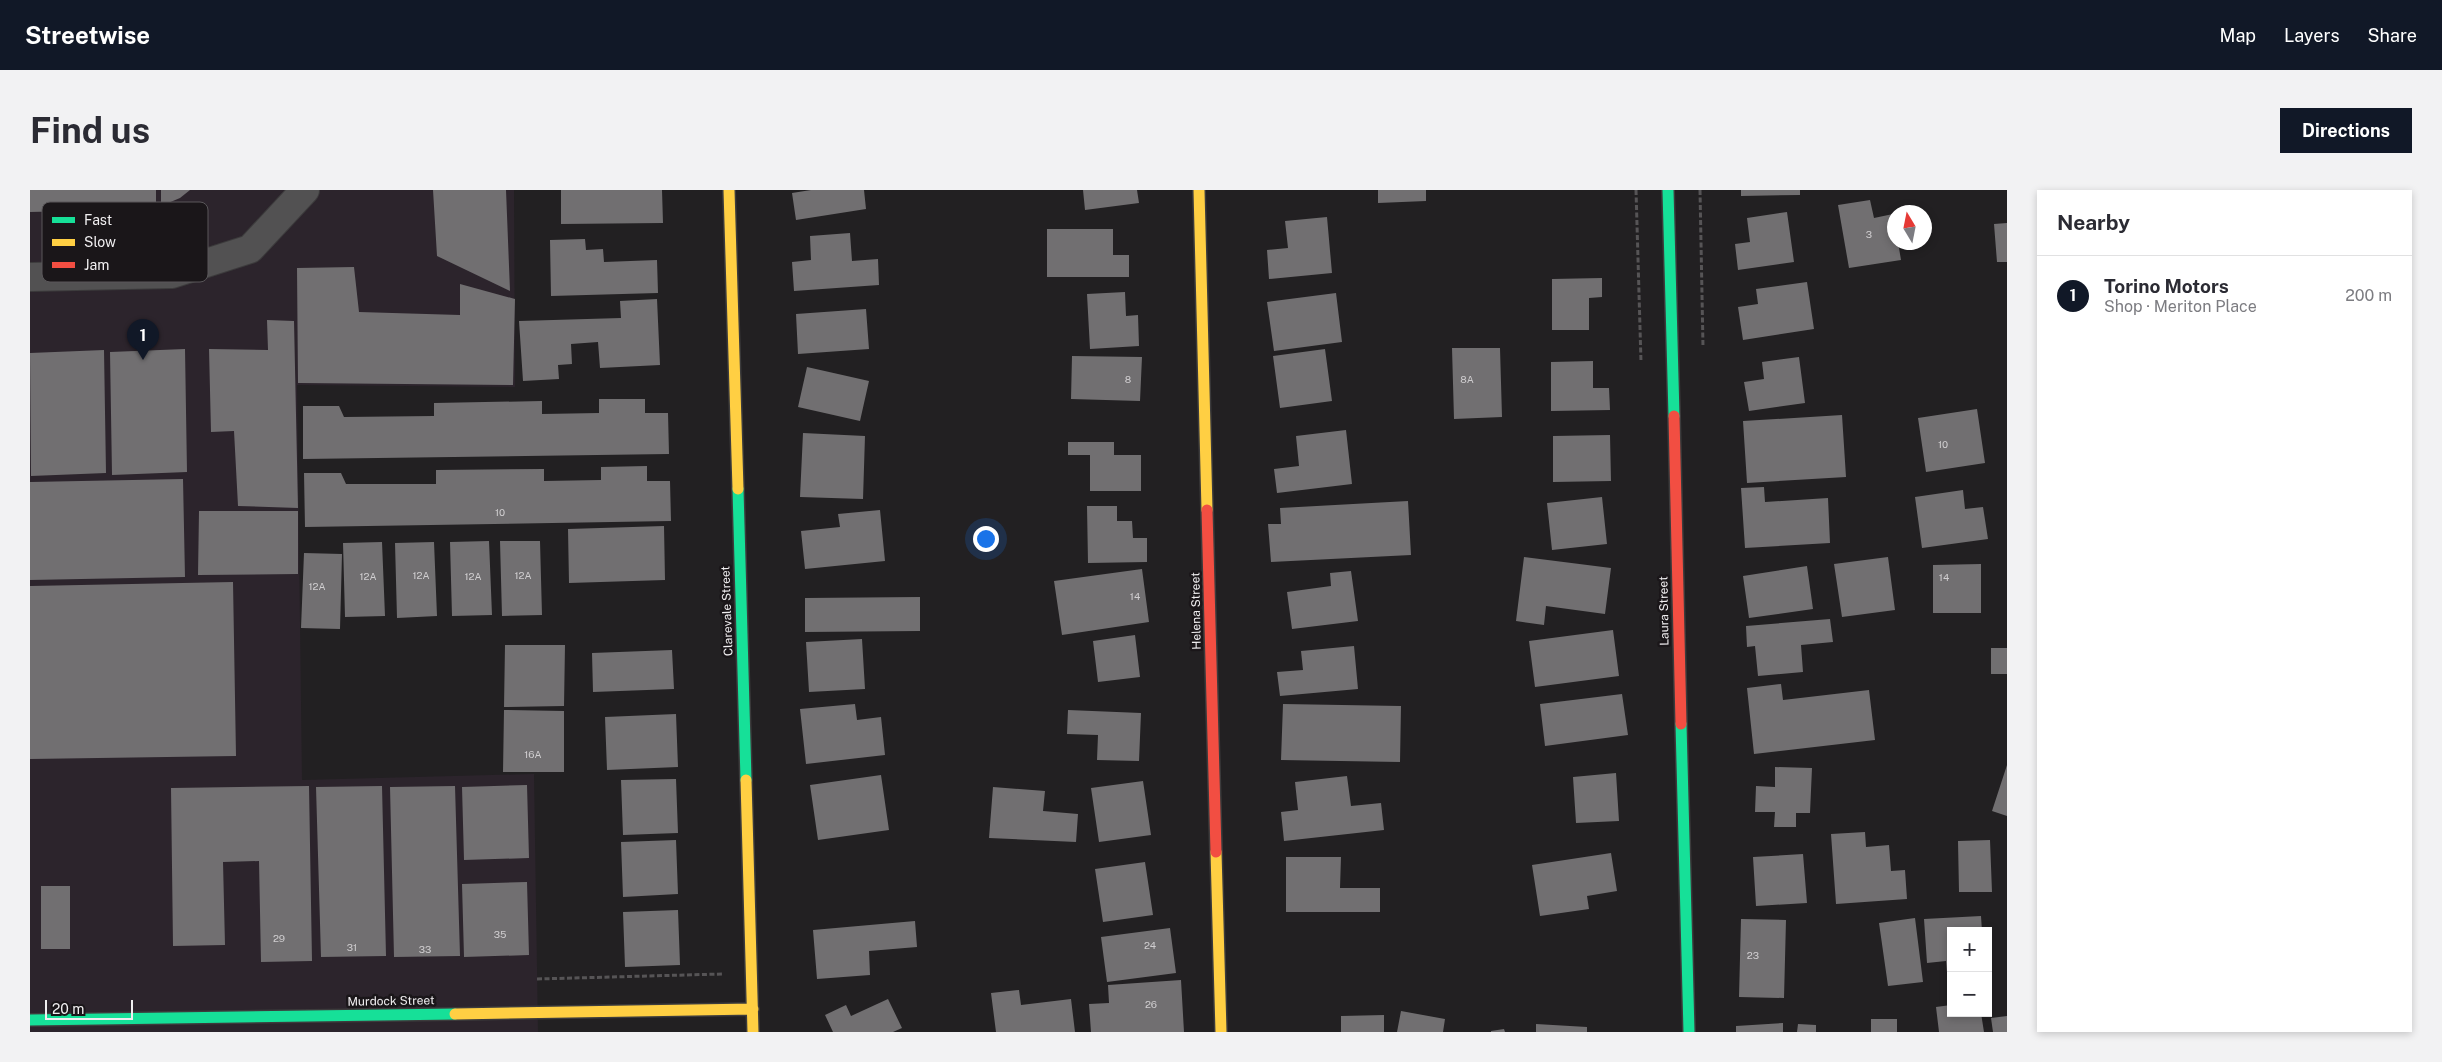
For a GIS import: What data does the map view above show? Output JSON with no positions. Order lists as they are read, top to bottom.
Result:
{
  "streets": {
    "street": [
      "Clarevale Street",
      "Helena Street",
      "Laura Street",
      "Murdock Street"
    ]
  },
  "crossings": [
    ["Clarevale Street", "Murdock Street"]
  ],
  "house_numbers": [
    "3",
    "8",
    "8A",
    "10",
    "10",
    "12A",
    "12A",
    "12A",
    "12A",
    "14",
    "12A",
    "14",
    "16A",
    "35",
    "29",
    "24",
    "31",
    "33",
    "23",
    "26"
  ],
  "legend": ["Fast", "Slow", "Jam"],
  "scale_bar": "20 m",
  "north": "top",
  "page": {
    "header": "Streetwise",
    "nav": ["Map", "Layers", "Share"],
    "buttons": "Directions",
    "title": "Find us",
    "heading": "Nearby",
    "list": [
      {
        "mark": "1",
        "name": "Torino Motors",
        "note": "Shop · Meriton Place",
        "value": "200 m"
      }
    ],
    "pins": "1",
    "map_buttons": ["+", "−"],
    "scale": "20 m"
  }
}
